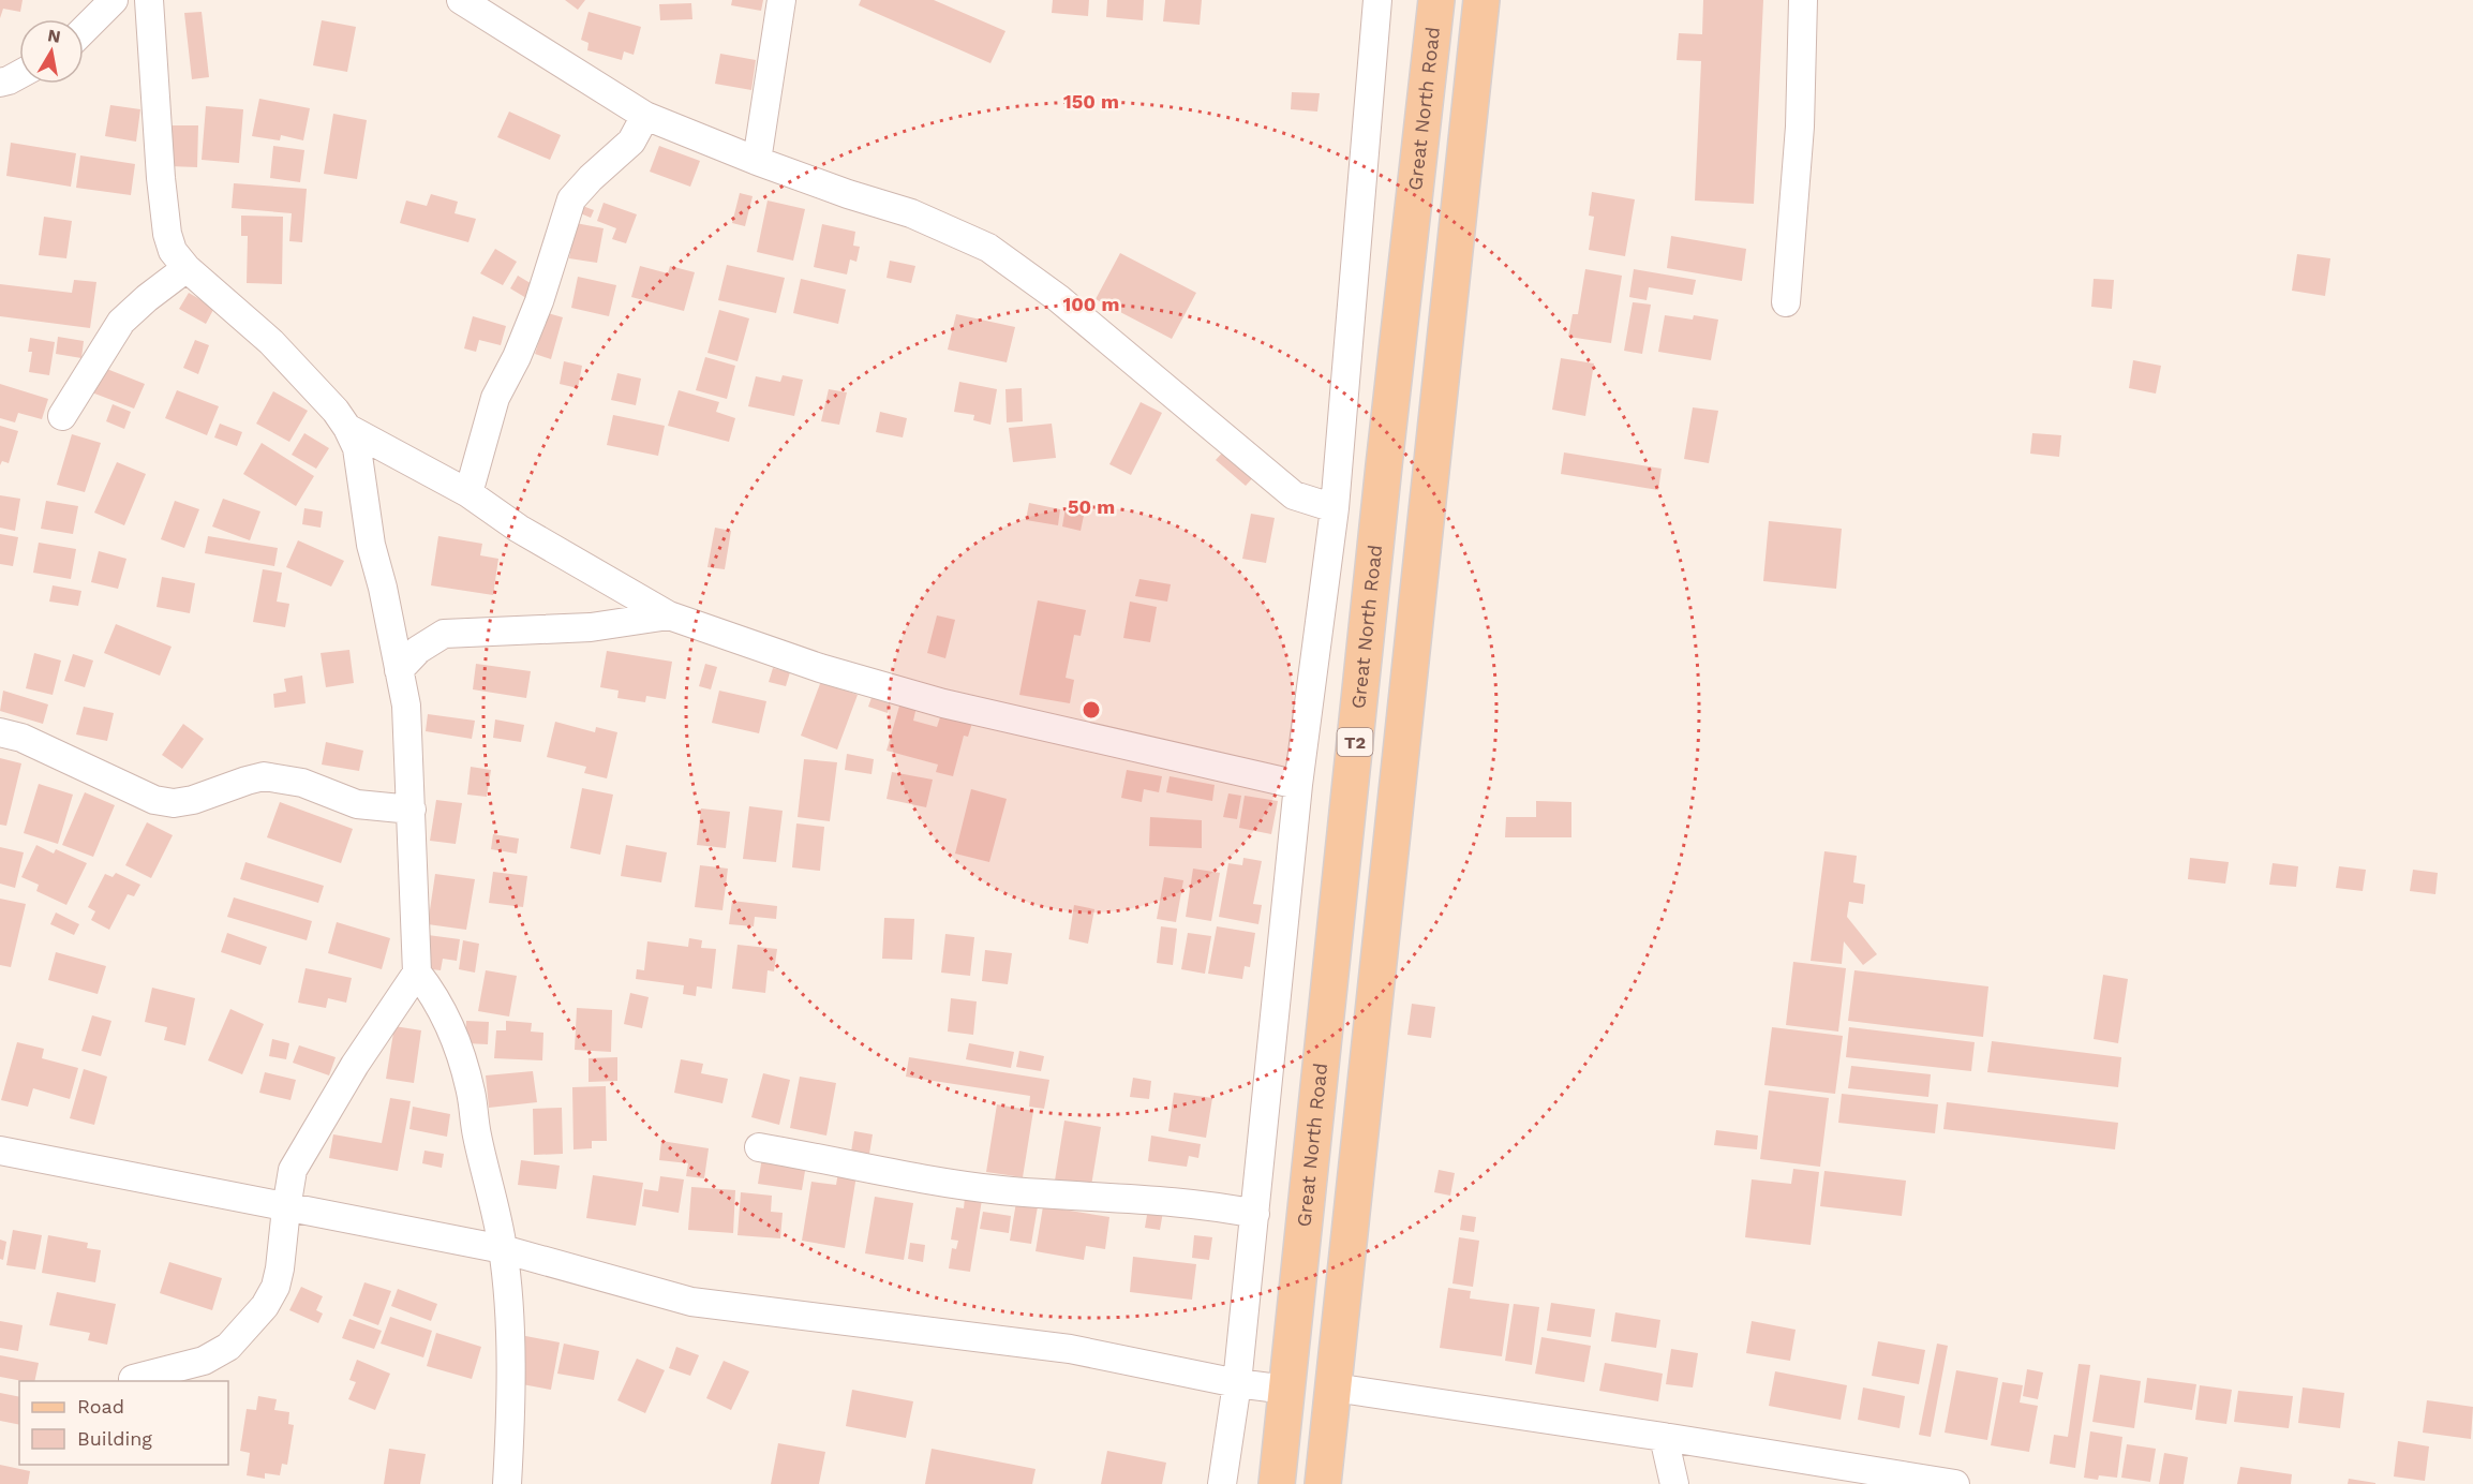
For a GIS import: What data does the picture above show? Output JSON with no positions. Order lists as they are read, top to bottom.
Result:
{
  "streets": {
    "main road": ["Great North Road", "T2"]
  },
  "legend": ["Road", "Building"],
  "north": "top",
  "rings": ["150 m", "100 m", "50 m"]
}
